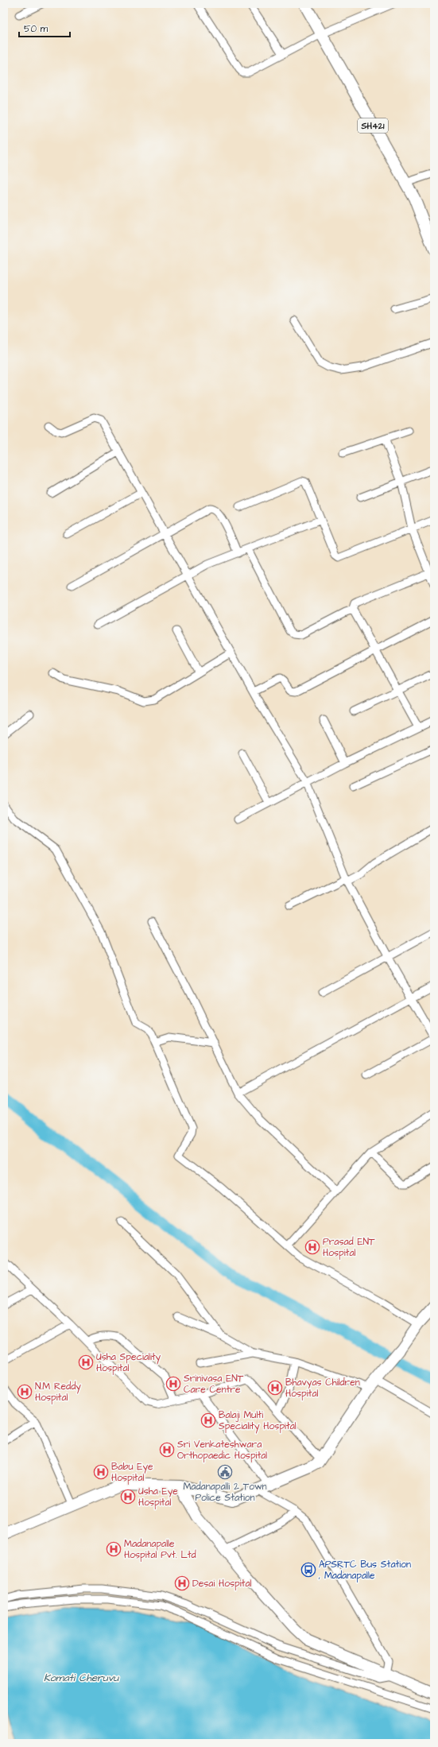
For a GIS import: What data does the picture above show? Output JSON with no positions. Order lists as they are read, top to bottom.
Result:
{
  "streets": {
    "main road": ["SH421"]
  },
  "water": ["Komati Cheruvu"],
  "places": {
    "hospital": [
      "Prasad ENT Hospital",
      "Usha Speciality Hospital",
      "Srinivasa ENT Care Centre",
      "Bhavyas Children Hospital",
      "N.M Reddy Hospital",
      "Balaji Multi Speciality Hospital",
      "Sri Venkateshwara Orthopaedic Hospital",
      "Babu Eye Hospital",
      "Usha Eye Hospital",
      "Madanapalle Hospital Pvt. Ltd",
      "Desai Hospital"
    ],
    "public building": ["Madanapalli 2 Town Police Station"],
    "bus stop": ["APSRTC Bus Station , Madanapalle"]
  },
  "scale_bar": "50 m"
}
